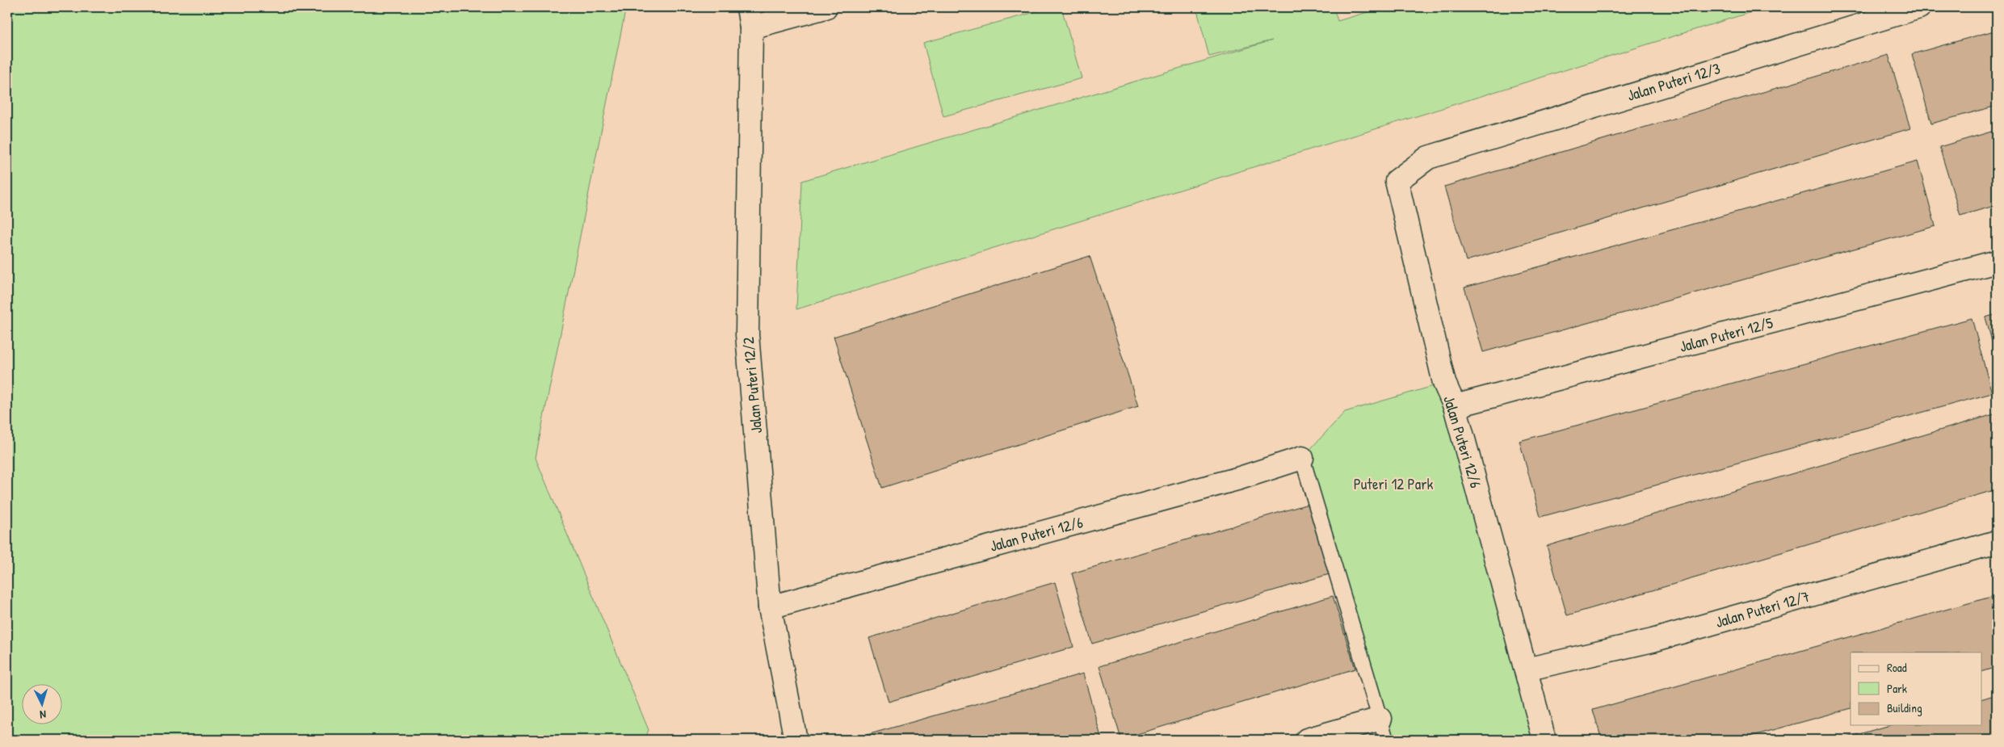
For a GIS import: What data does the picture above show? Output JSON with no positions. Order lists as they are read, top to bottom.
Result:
{
  "streets": {
    "street": [
      "Jalan Puteri 12/3",
      "Jalan Puteri 12/5",
      "Jalan Puteri 12/2",
      "Jalan Puteri 12/6",
      "Jalan Puteri 12/7"
    ]
  },
  "crossings": [
    ["Jalan Puteri 12/3", "Jalan Puteri 12/6"],
    ["Jalan Puteri 12/5", "Jalan Puteri 12/6"],
    ["Jalan Puteri 12/2", "Jalan Puteri 12/6"],
    ["Jalan Puteri 12/6", "Jalan Puteri 12/7"]
  ],
  "parks": ["Puteri 12 Park"],
  "legend": ["Road", "Park", "Building"],
  "north": "bottom"
}
